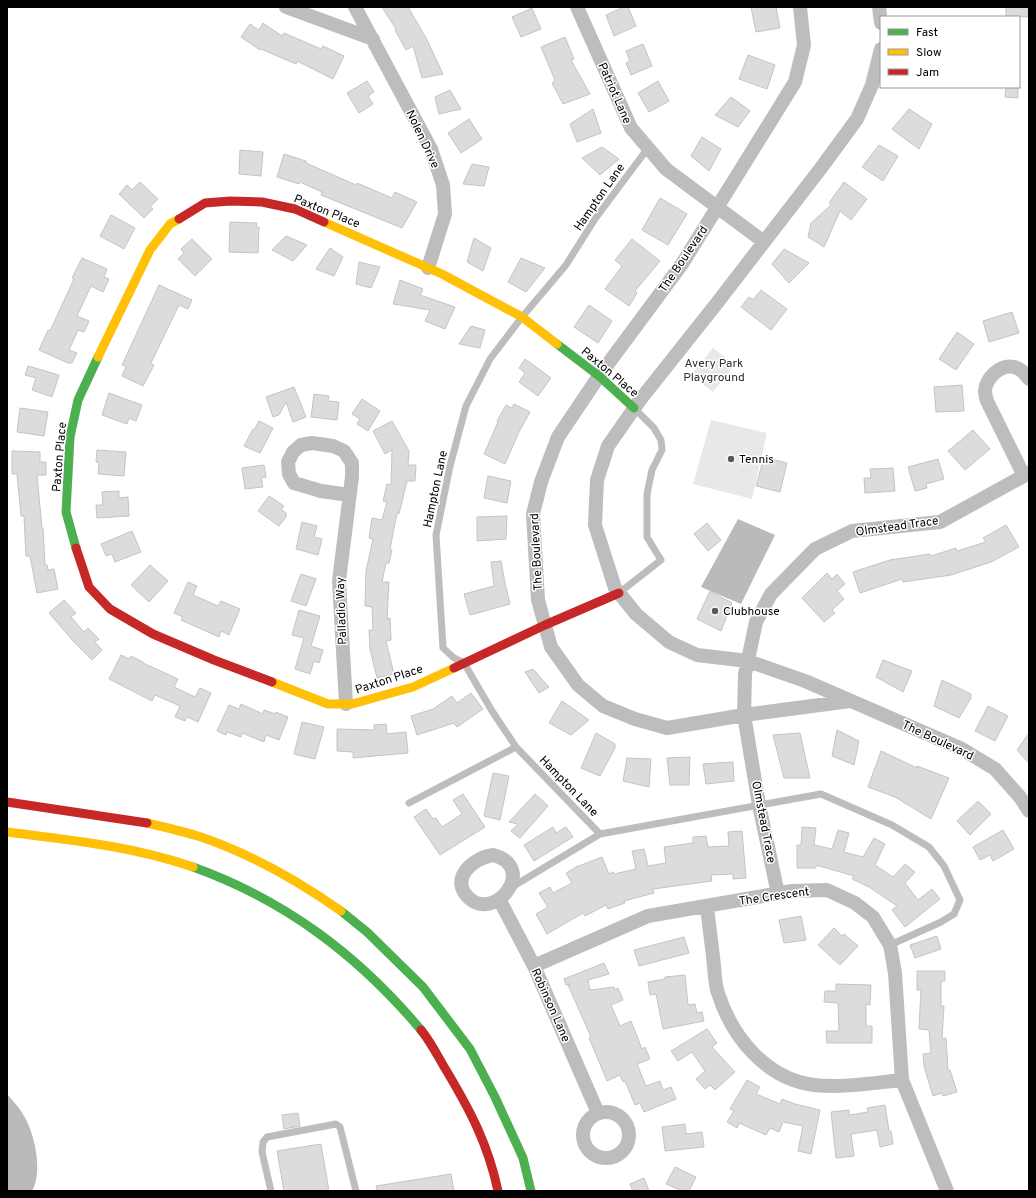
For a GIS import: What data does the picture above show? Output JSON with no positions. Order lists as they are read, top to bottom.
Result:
{
  "streets": {
    "street": [
      "Patriot Lane",
      "Nolen Drive",
      "Paxton Place",
      "The Boulevard",
      "Olmstead Trace",
      "Palladio Way",
      "The Crescent",
      "Robinson Lane"
    ],
    "lane": ["Hampton Lane"]
  },
  "crossings": [
    ["Patriot Lane", "Hampton Lane"],
    ["Patriot Lane", "The Boulevard"],
    ["Nolen Drive", "Paxton Place"],
    ["Hampton Lane", "Paxton Place"],
    ["Paxton Place", "The Boulevard"],
    ["Paxton Place", "Palladio Way"],
    ["The Boulevard", "Olmstead Trace"],
    ["Olmstead Trace", "The Crescent"],
    ["The Crescent", "Robinson Lane"]
  ],
  "parks": ["Avery Park Playground"],
  "places": ["Tennis", "Clubhouse"],
  "legend": ["Fast", "Slow", "Jam"]
}
